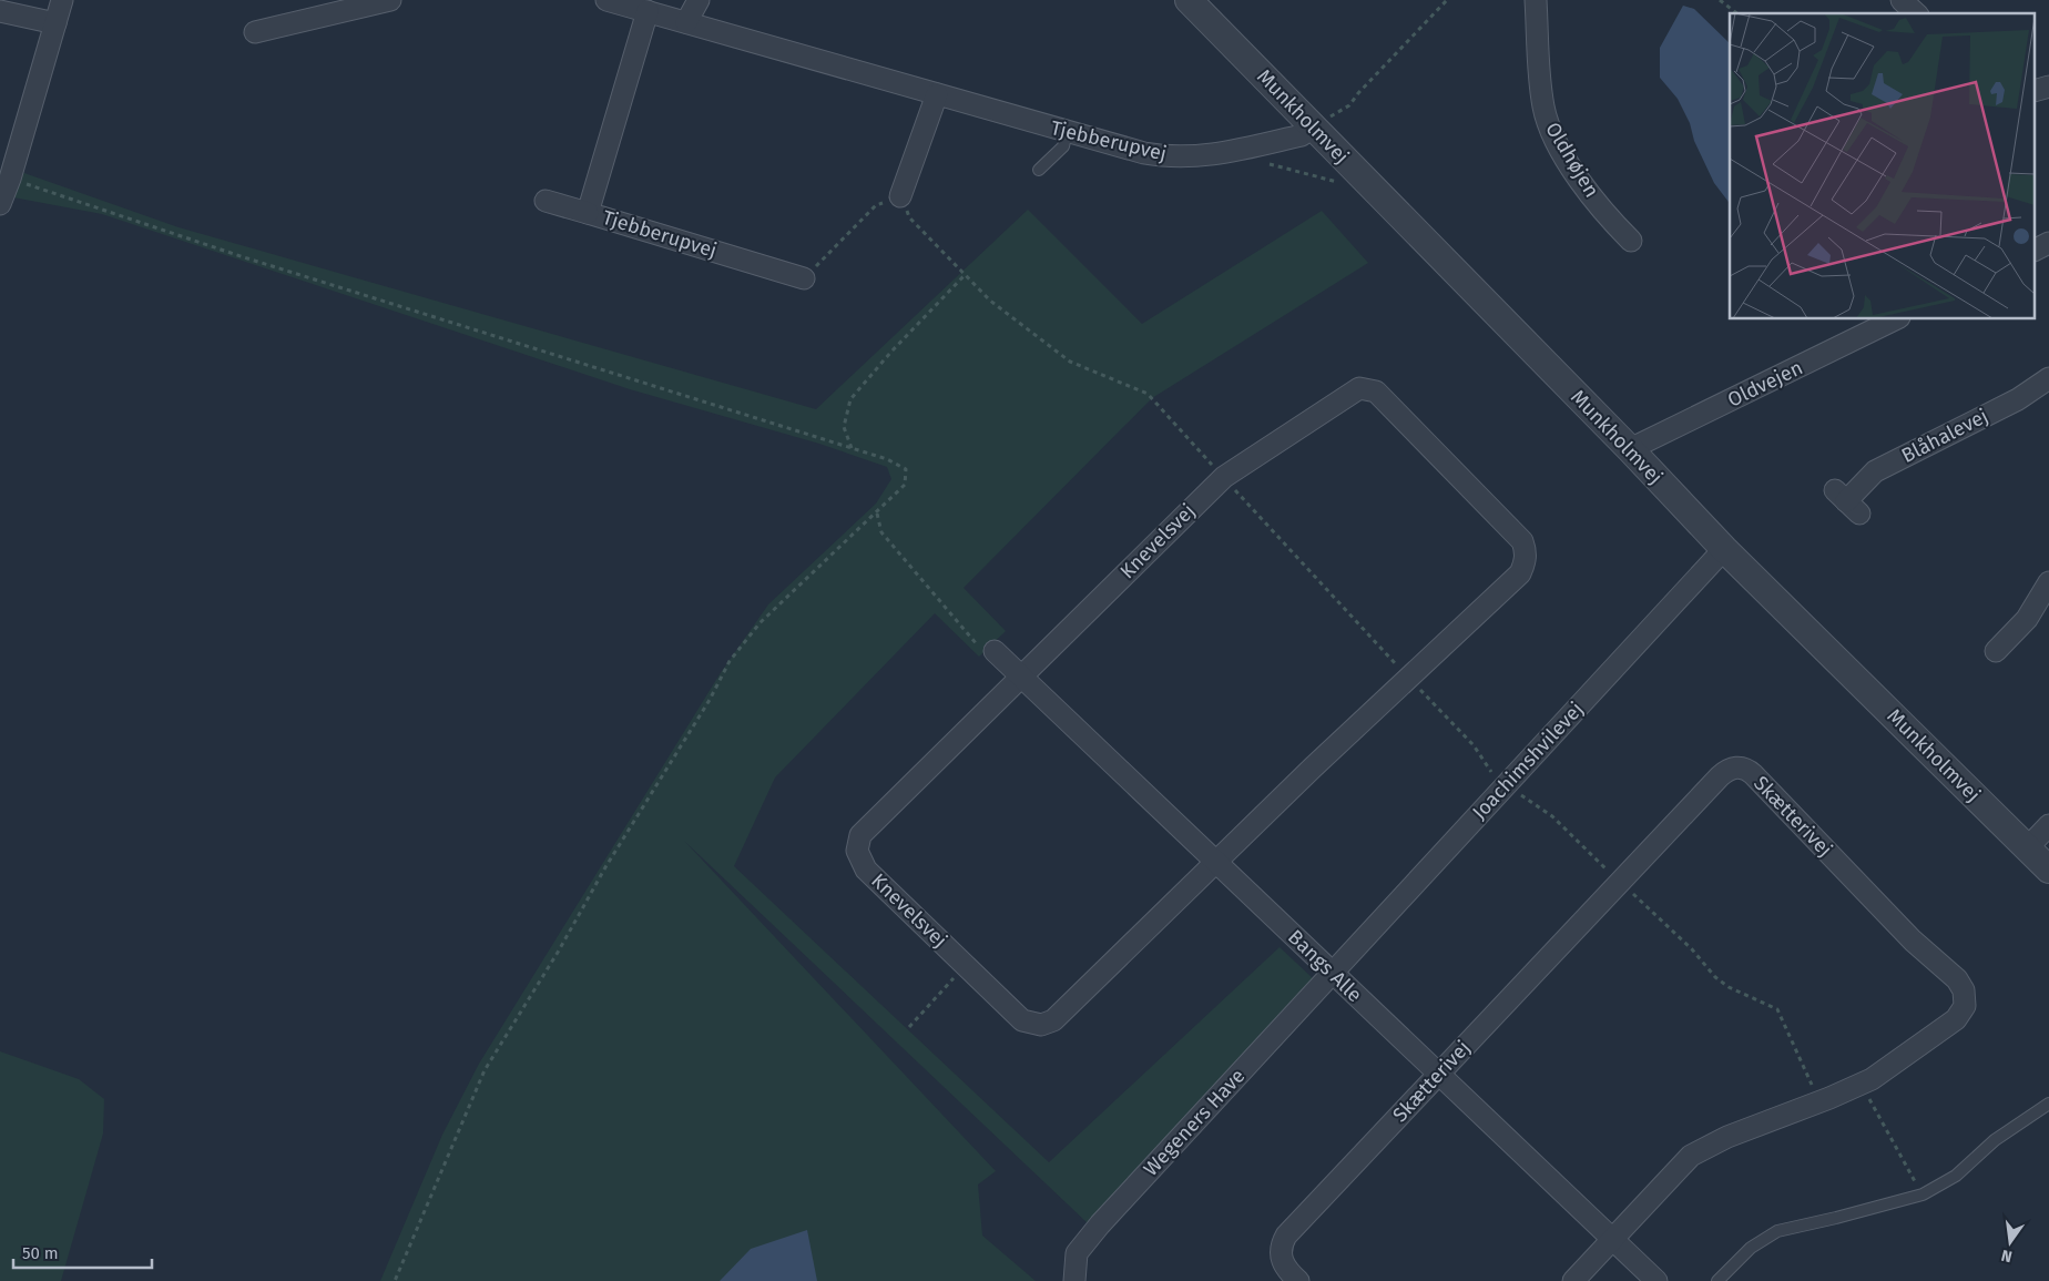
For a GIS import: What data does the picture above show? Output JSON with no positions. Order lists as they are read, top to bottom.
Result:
{
  "streets": {
    "street": [
      "Munkholmvej",
      "Tjebberupvej",
      "Oldhøjen",
      "Oldvejen",
      "Blåhalevej",
      "Knevelsvej",
      "Joachimshvilevej",
      "Skætterivej",
      "Bangs Alle",
      "Wegeners Have"
    ]
  },
  "crossings": [
    ["Munkholmvej", "Tjebberupvej"],
    ["Munkholmvej", "Oldvejen"],
    ["Munkholmvej", "Joachimshvilevej"],
    ["Knevelsvej", "Bangs Alle"],
    ["Joachimshvilevej", "Bangs Alle"],
    ["Joachimshvilevej", "Wegeners Have"],
    ["Skætterivej", "Bangs Alle"],
    ["Bangs Alle", "Wegeners Have"]
  ],
  "scale_bar": "50 m",
  "north": "bottom"
}
